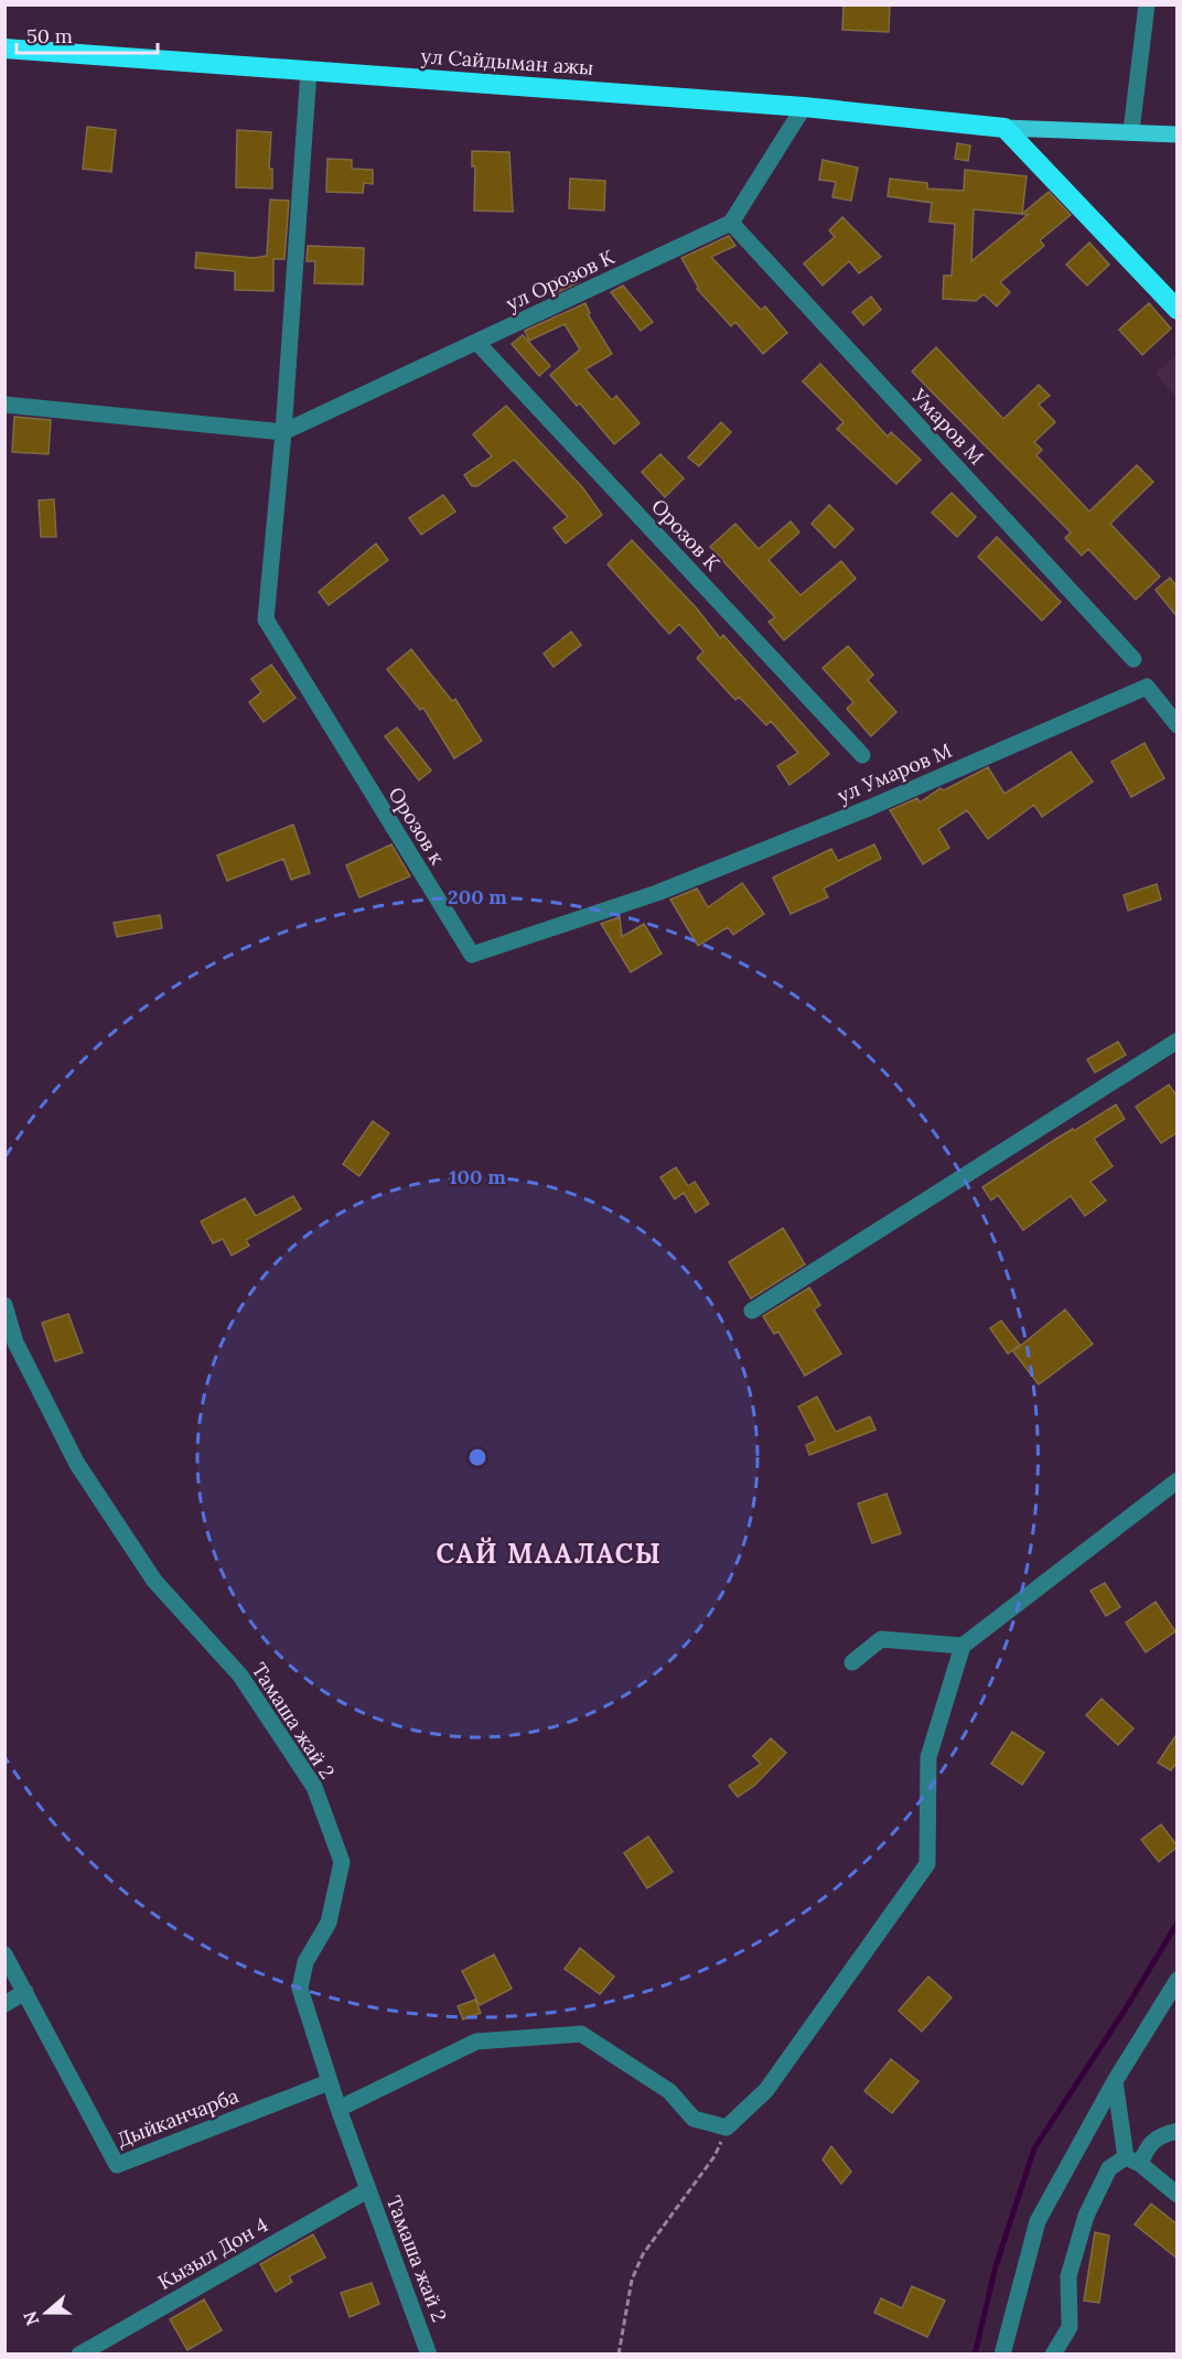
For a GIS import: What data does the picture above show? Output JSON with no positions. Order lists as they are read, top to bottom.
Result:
{
  "streets": {
    "highway": ["ул Сайдыман ажы"],
    "street": [
      "ул Орозов К",
      "Умаров М",
      "Орозов К",
      "ул Умаров М",
      "Орозов к",
      "Тамаша жай 2",
      "Дыйканчарба",
      "Кызыл Дон 4"
    ]
  },
  "crossings": [
    ["ул Орозов К", "Умаров М"],
    ["ул Орозов К", "Орозов К"],
    ["ул Орозов К", "Орозов к"],
    ["ул Умаров М", "Орозов к"],
    ["Тамаша жай 2", "Дыйканчарба"],
    ["Тамаша жай 2", "Кызыл Дон 4"]
  ],
  "districts": ["САЙ МААЛАСЫ"],
  "scale_bar": "50 m",
  "north": "left",
  "rings": ["200 m", "100 m"]
}
